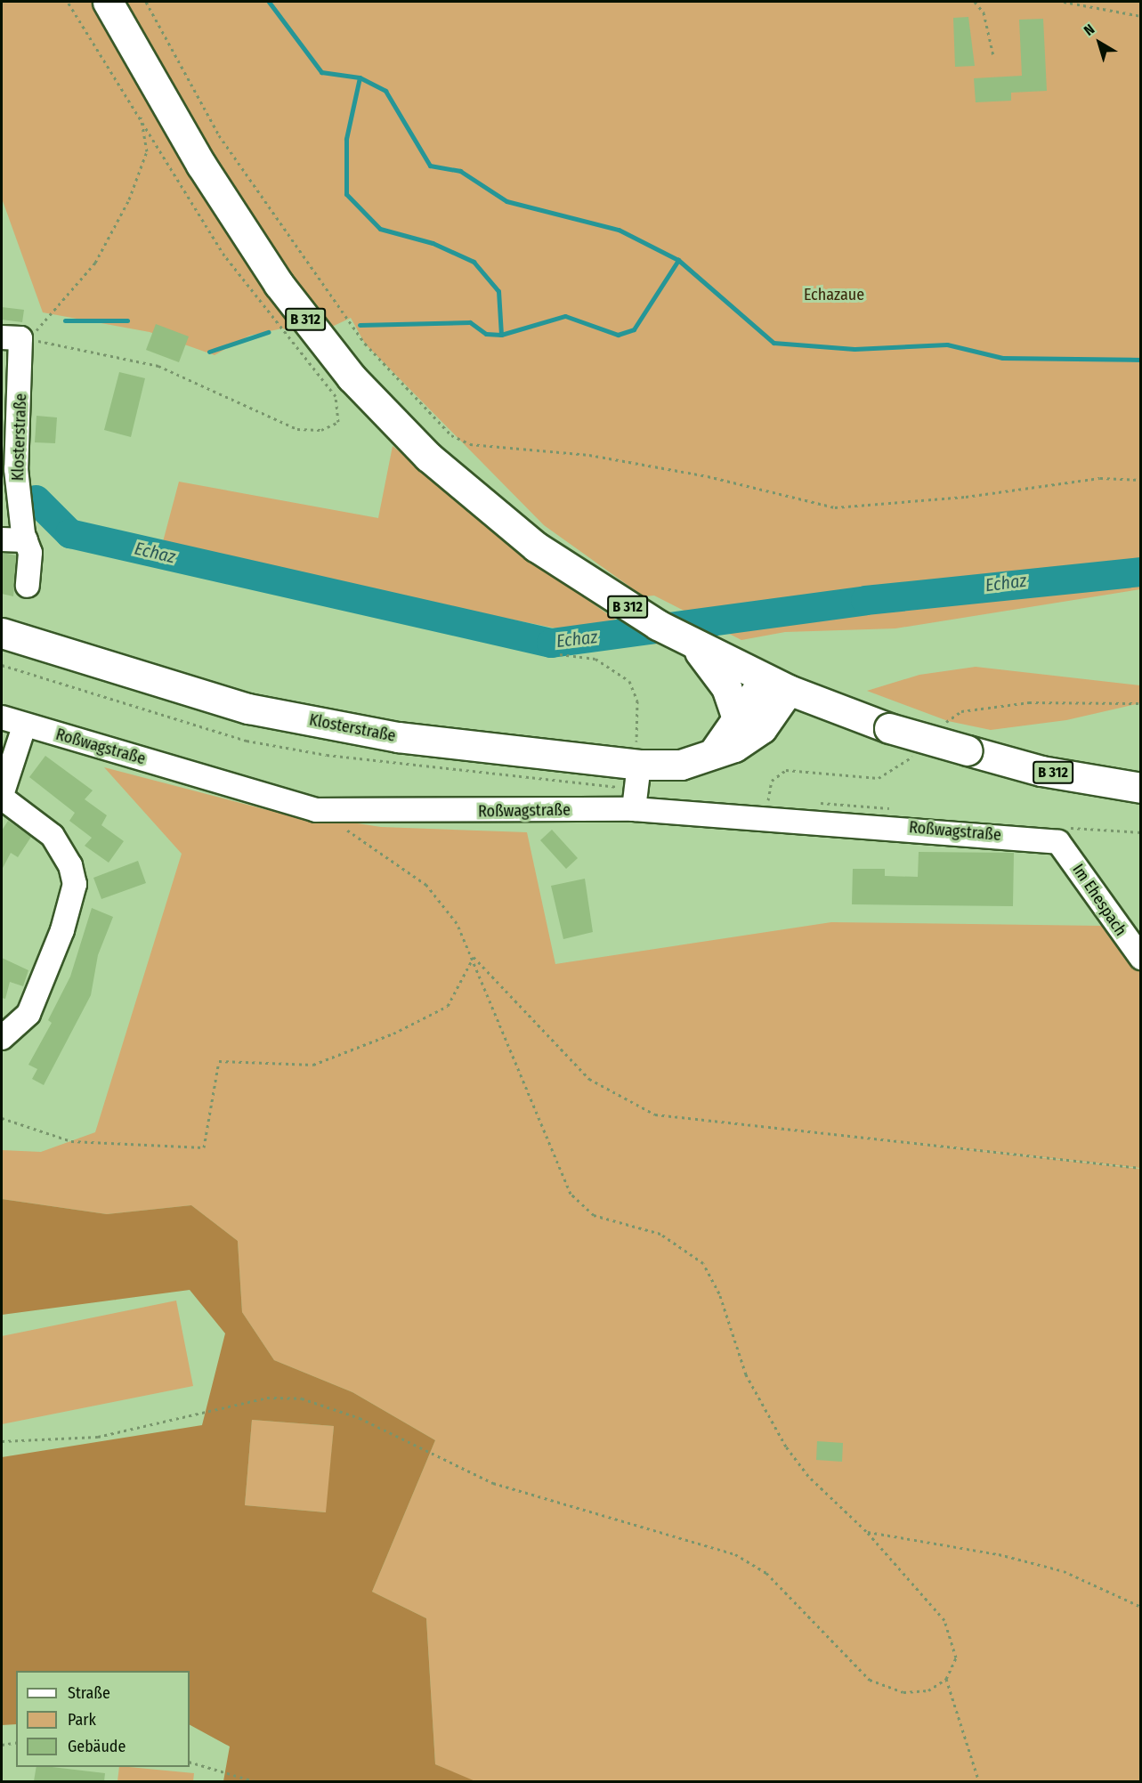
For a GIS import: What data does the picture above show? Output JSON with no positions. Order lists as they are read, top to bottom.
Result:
{
  "streets": {
    "main road": ["B 312", "Klosterstraße"],
    "street": ["Roßwagstraße", "Im Ehespach"]
  },
  "crossings": [
    ["B 312", "Klosterstraße"],
    ["Klosterstraße", "Roßwagstraße"],
    ["Roßwagstraße", "Im Ehespach"]
  ],
  "water": ["Echaz"],
  "parks": ["Echazaue"],
  "legend": ["Straße", "Park", "Gebäude"],
  "north": "top left"
}
